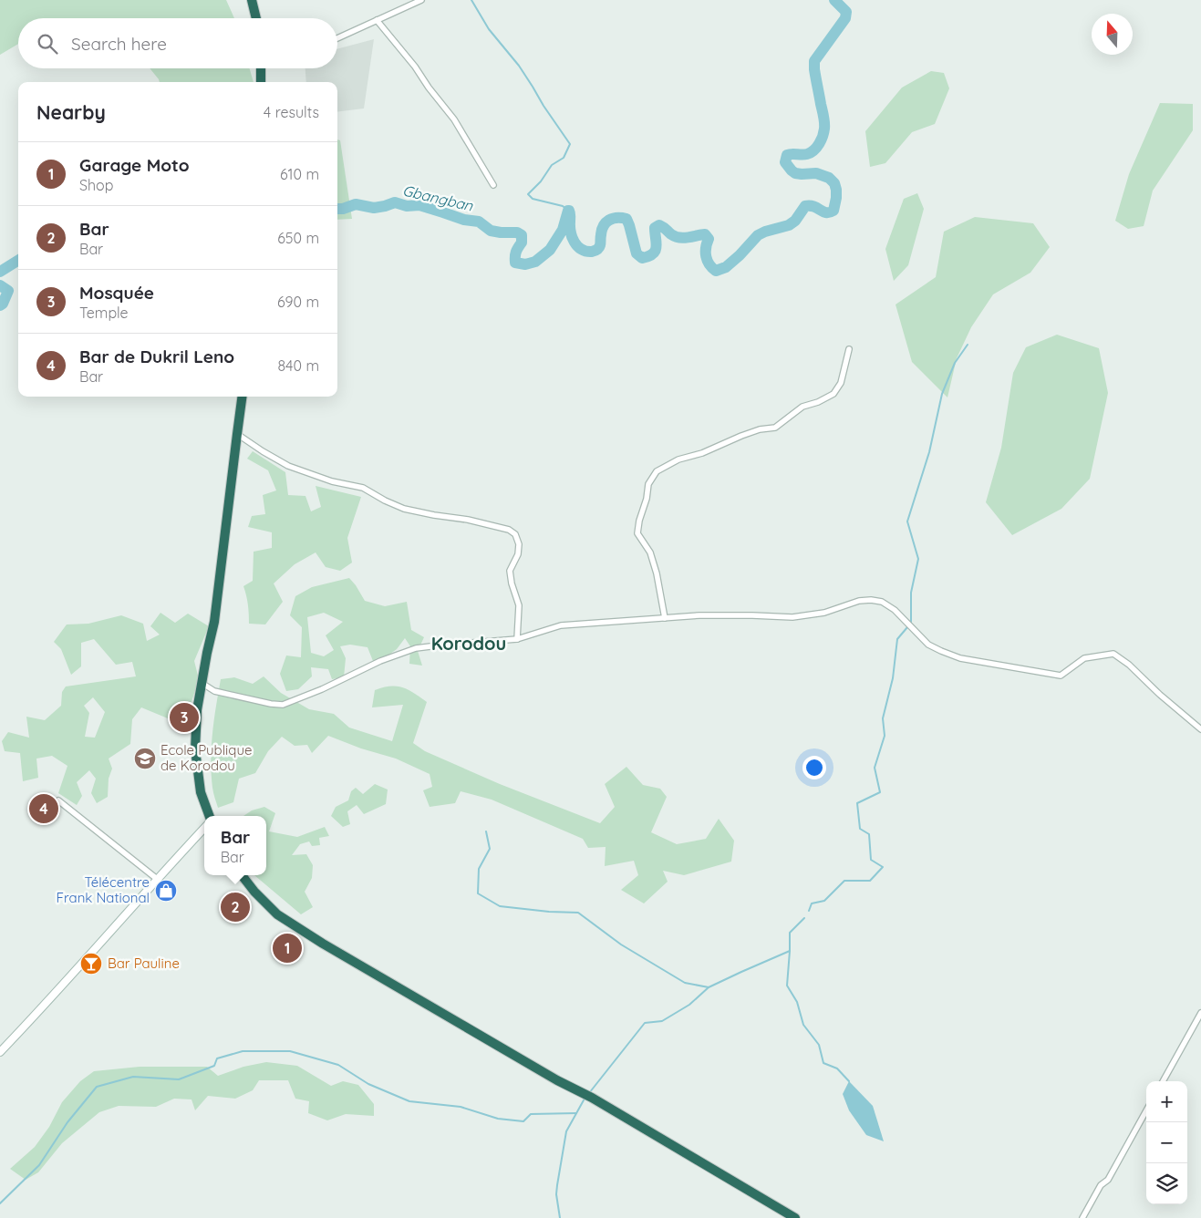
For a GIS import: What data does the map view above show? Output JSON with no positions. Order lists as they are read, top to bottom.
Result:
{
  "districts": ["Korodou"],
  "water": ["Gbangban"],
  "places": {
    "school or university": ["Ecole Publique de Korodou"],
    "shop": ["Télécentre Frank National"],
    "bar": ["Bar Pauline"]
  },
  "north": "top",
  "page": {
    "search": "Search here",
    "heading": ["Nearby", "4 results"],
    "list": [
      {
        "mark": "1",
        "name": "Garage Moto",
        "note": "Shop",
        "value": "610 m"
      },
      {
        "mark": "2",
        "name": "Bar",
        "note": "Bar",
        "value": "650 m"
      },
      {
        "mark": "3",
        "name": "Mosquée",
        "note": "Temple",
        "value": "690 m"
      },
      {
        "mark": "4",
        "name": "Bar de Dukril Leno",
        "note": "Bar",
        "value": "840 m"
      }
    ],
    "pins": [
      "3",
      "4",
      "2",
      "1"
    ],
    "popup": ["Bar", "Bar"],
    "map_buttons": ["+", "−"]
  }
}
